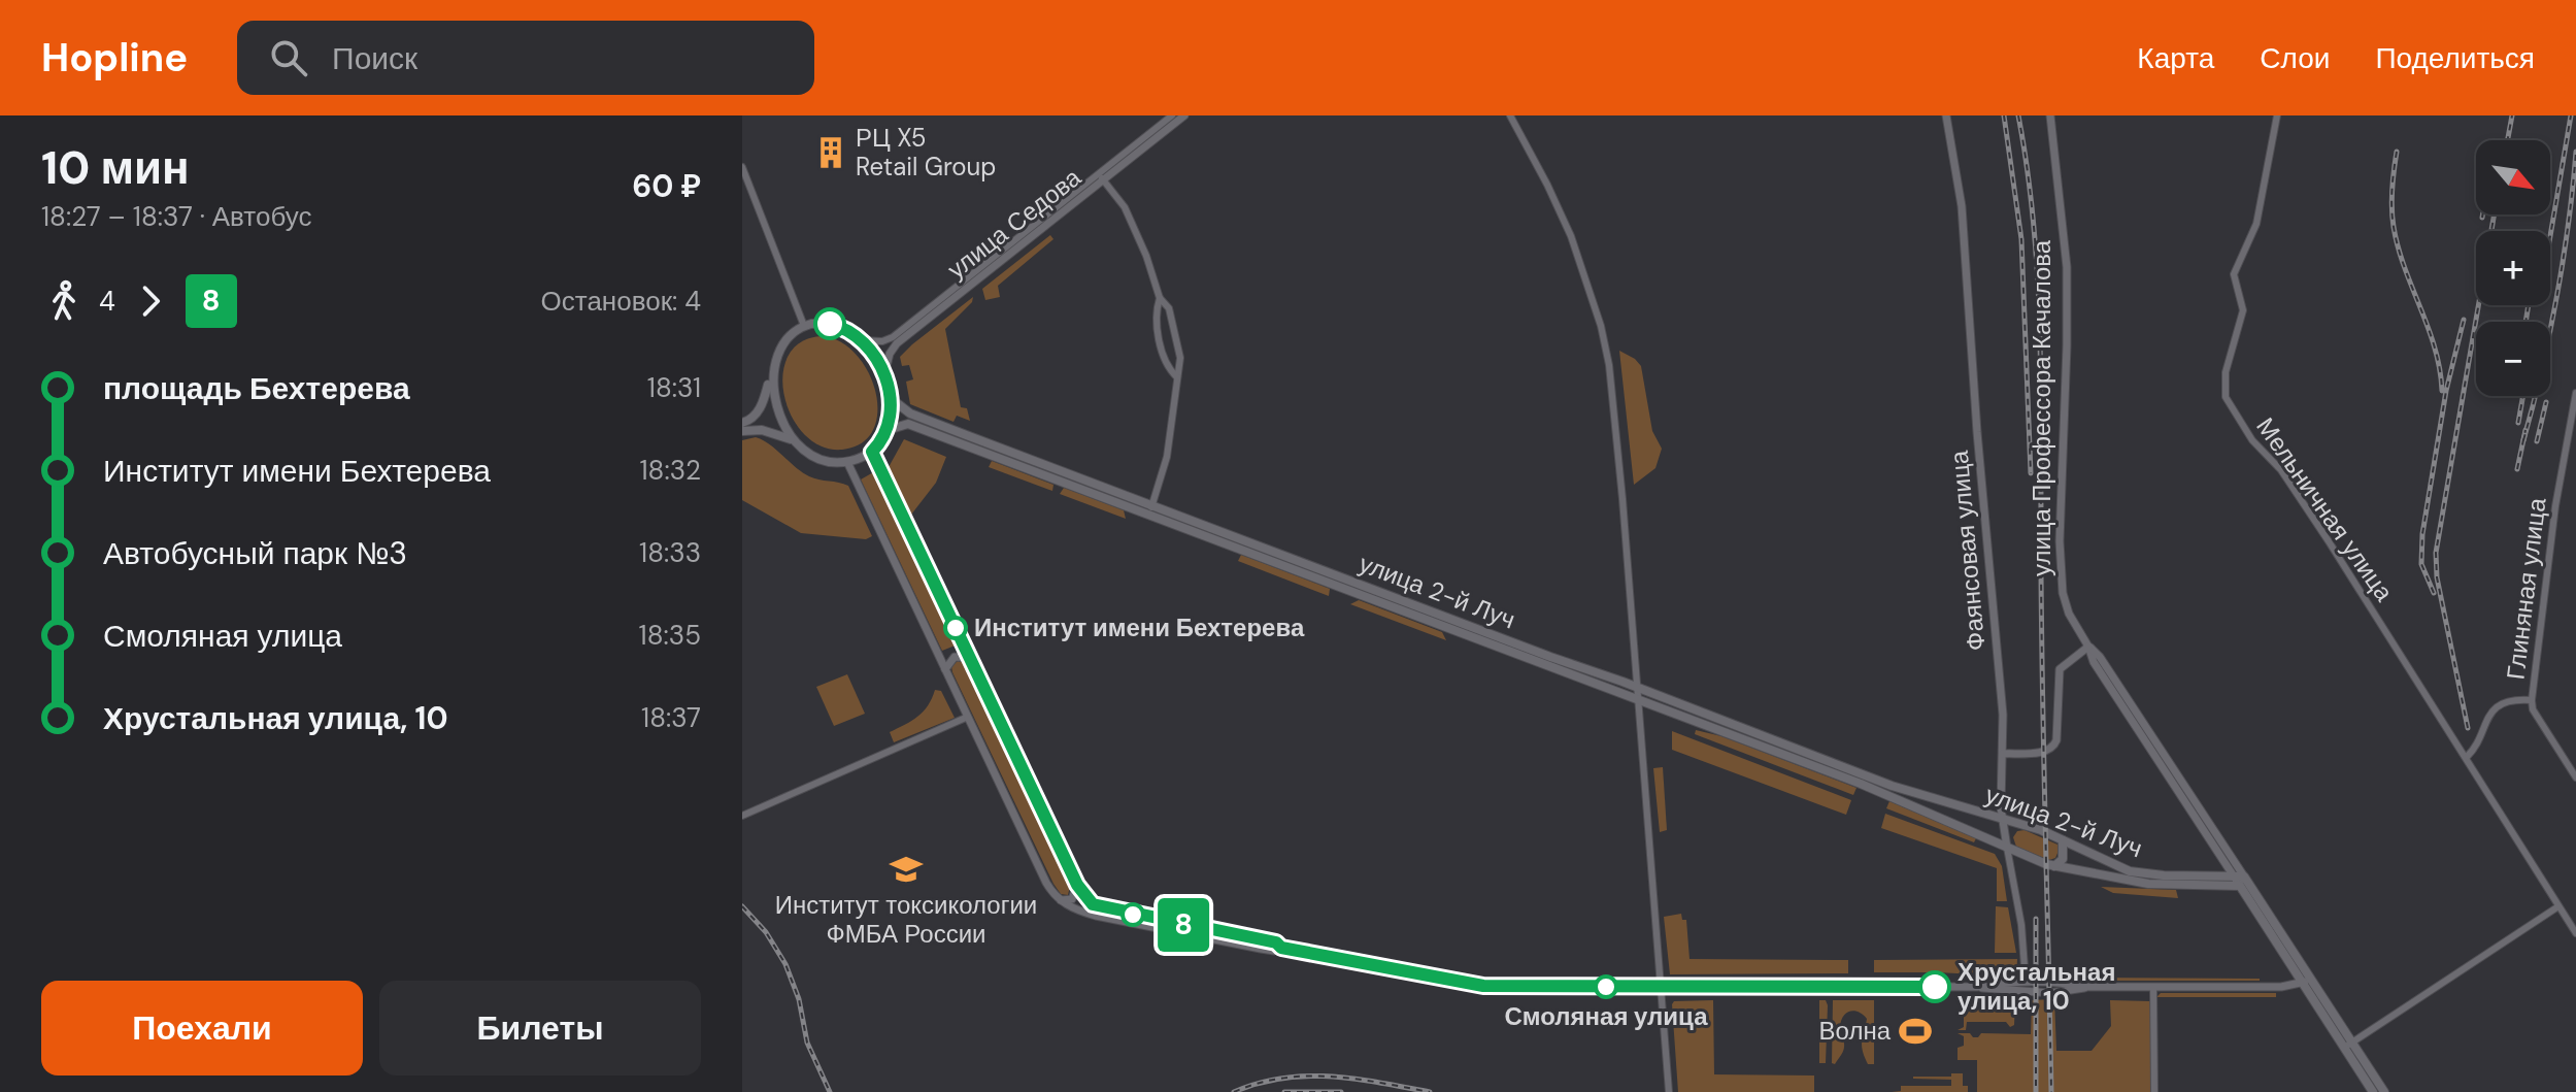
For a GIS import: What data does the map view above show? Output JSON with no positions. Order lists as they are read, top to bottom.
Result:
{
  "streets": {
    "main road": ["улица Профессора Качалова", "улица 2-й Луч"],
    "street": [
      "улица Седова",
      "Мельничная улица",
      "Фаянсовая улица",
      "Глиняная улица"
    ]
  },
  "crossings": [
    ["улица Седова", "улица 2-й Луч"],
    ["улица Профессора Качалова", "улица 2-й Луч"],
    ["Фаянсовая улица", "улица 2-й Луч"]
  ],
  "places": {
    "building": ["РЦ X5 Retail Group"],
    "other": ["Институт имени Бехтерева", "Смоляная улица", "Хрустальная улица, 10"],
    "school or university": ["Институт токсикологии ФМБА России"],
    "sports": ["Волна"]
  },
  "lines": ["bus line 8"],
  "north": "bottom right",
  "page": {
    "header": "Hopline",
    "search": "Поиск",
    "nav": ["Карта", "Слои", "Поделиться"],
    "heading": ["10 мин", "18:27 – 18:37 · Автобус", "60 ₽"],
    "on_map": "8",
    "map_buttons": ["+", "−"],
    "legs": ["4", "8", "Остановок: 4"],
    "list": [
      {
        "name": "площадь Бехтерева",
        "value": "18:31"
      },
      {
        "name": "Институт имени Бехтерева",
        "value": "18:32"
      },
      {
        "name": "Автобусный парк №3",
        "value": "18:33"
      },
      {
        "name": "Смоляная улица",
        "value": "18:35"
      },
      {
        "name": "Хрустальная улица, 10",
        "value": "18:37"
      }
    ],
    "buttons": ["Поехали", "Билеты"]
  }
}
